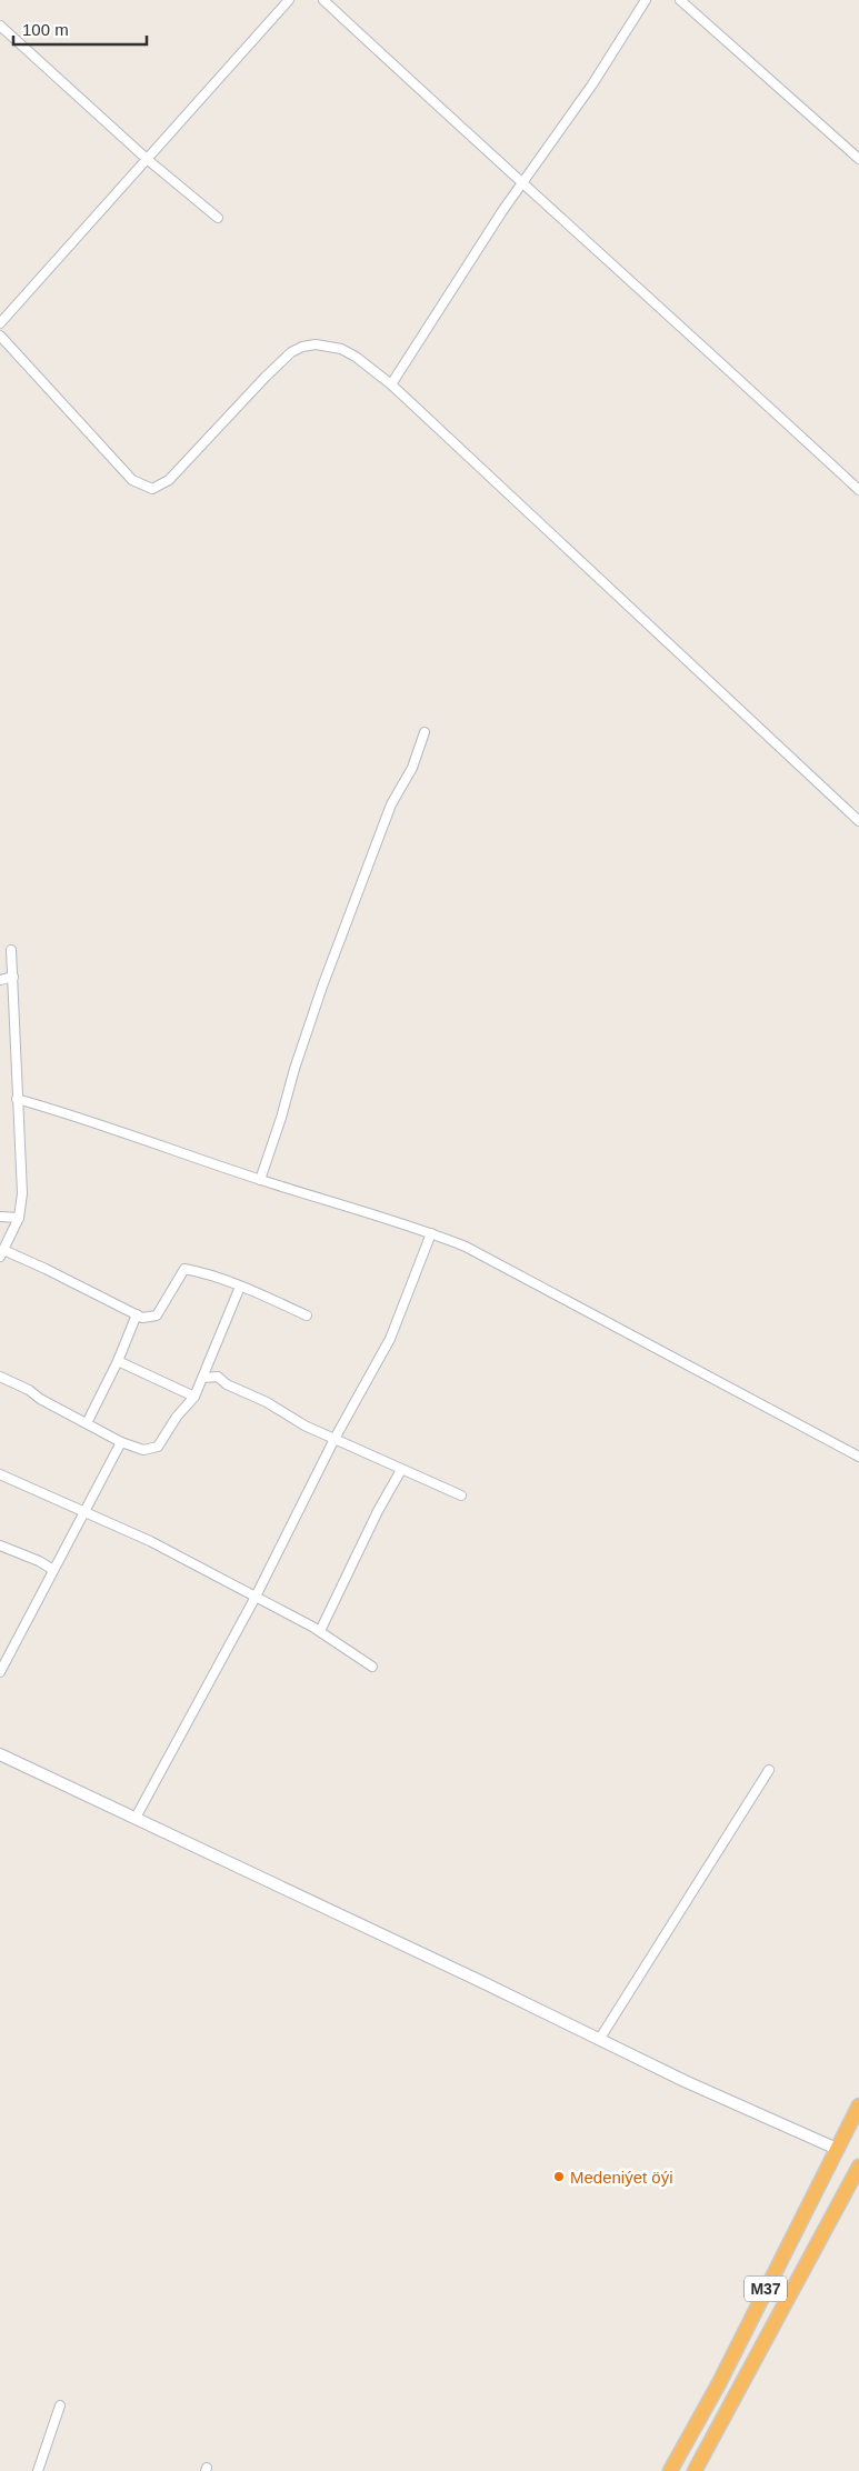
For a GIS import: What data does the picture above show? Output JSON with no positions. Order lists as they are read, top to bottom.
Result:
{
  "streets": {
    "highway": ["M37"]
  },
  "places": ["Medeniýet öýi"],
  "scale_bar": "100 m"
}
